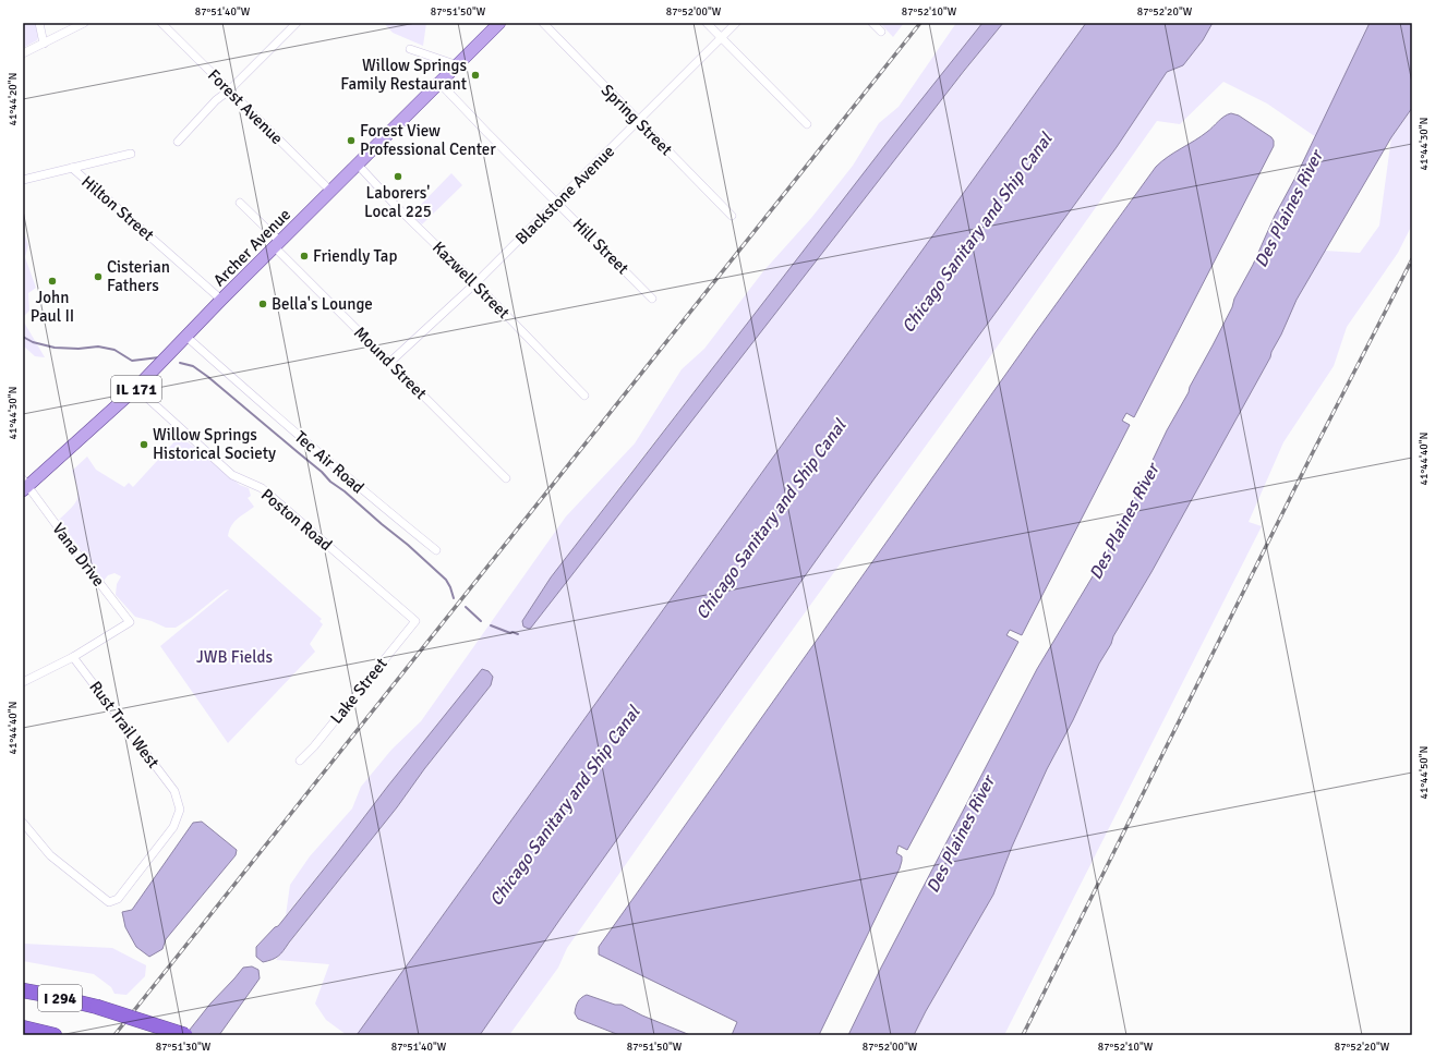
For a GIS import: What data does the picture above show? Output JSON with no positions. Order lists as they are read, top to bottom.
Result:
{
  "streets": {
    "highway": ["I 294"],
    "main road": ["Archer Avenue", "IL 171"],
    "street": [
      "Forest Avenue",
      "Spring Street",
      "Blackstone Avenue",
      "Hilton Street",
      "Hill Street",
      "Kazwell Street",
      "Mound Street",
      "Tec Air Road",
      "Poston Road",
      "Vana Drive",
      "Lake Street",
      "Rust Trail West"
    ]
  },
  "crossings": [
    ["Forest Avenue", "Archer Avenue"],
    ["Spring Street", "Blackstone Avenue"],
    ["Blackstone Avenue", "Hill Street"],
    ["Blackstone Avenue", "Kazwell Street"],
    ["Blackstone Avenue", "Mound Street"],
    ["Hilton Street", "Archer Avenue"],
    ["Hill Street", "Archer Avenue"],
    ["Archer Avenue", "Kazwell Street"],
    ["Archer Avenue", "Mound Street"],
    ["Archer Avenue", "Tec Air Road"],
    ["Archer Avenue", "Poston Road"],
    ["Archer Avenue", "Vana Drive"],
    ["Poston Road", "Lake Street"],
    ["Vana Drive", "Rust Trail West"]
  ],
  "water": ["Des Plaines River", "Chicago Sanitary and Ship Canal"],
  "parks": ["JWB Fields"],
  "places": [
    "Willow Springs Family Restaurant",
    "Forest View Professional Center",
    "Laborers' Local 225",
    "Friendly Tap",
    "Cisterian Fathers",
    "John Paul II",
    "Bella's Lounge",
    "Willow Springs Historical Society"
  ],
  "coordinates": [
    "87°51'40\"W",
    "87°51'50\"W",
    "87°52'00\"W",
    "87°52'10\"W",
    "87°52'20\"W",
    "41°44'20\"N",
    "41°44'30\"N",
    "41°44'40\"N",
    "41°44'50\"N",
    "87°51'30\"W"
  ]
}
